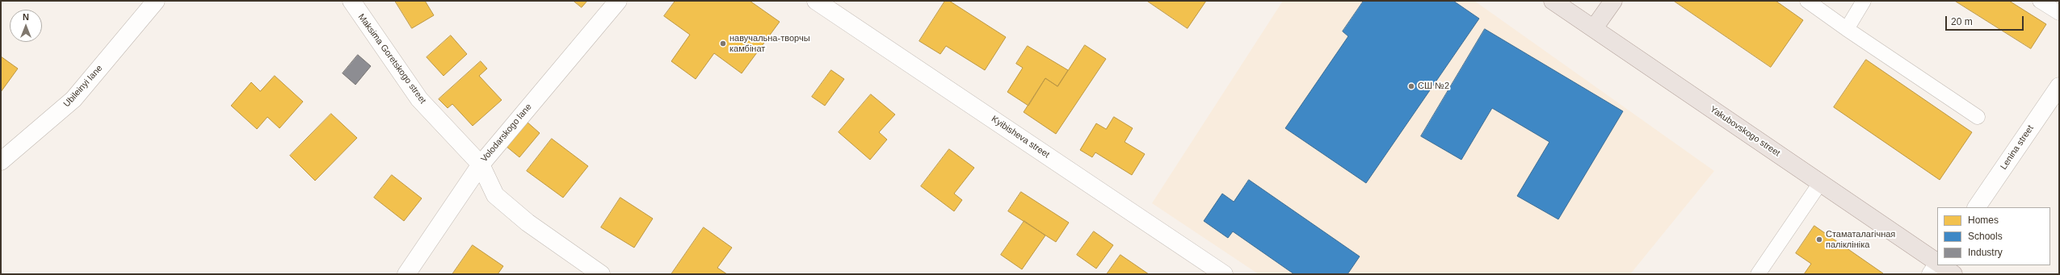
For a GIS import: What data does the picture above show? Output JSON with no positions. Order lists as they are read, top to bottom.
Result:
{
  "streets": {
    "main road": ["Yakubovskogo street"],
    "street": [
      "Maksima Goretskogo street",
      "Ubileinyi lane",
      "Volodarskogo lane",
      "Kyibisheva street",
      "Lenina street"
    ]
  },
  "crossings": [
    ["Maksima Goretskogo street", "Volodarskogo lane"]
  ],
  "places": ["навучальна-творчы камбінат", "СШ №2", "Стаматалагічная паліклініка"],
  "legend": ["Homes", "Schools", "Industry"],
  "scale_bar": "20 m",
  "north": "top"
}
